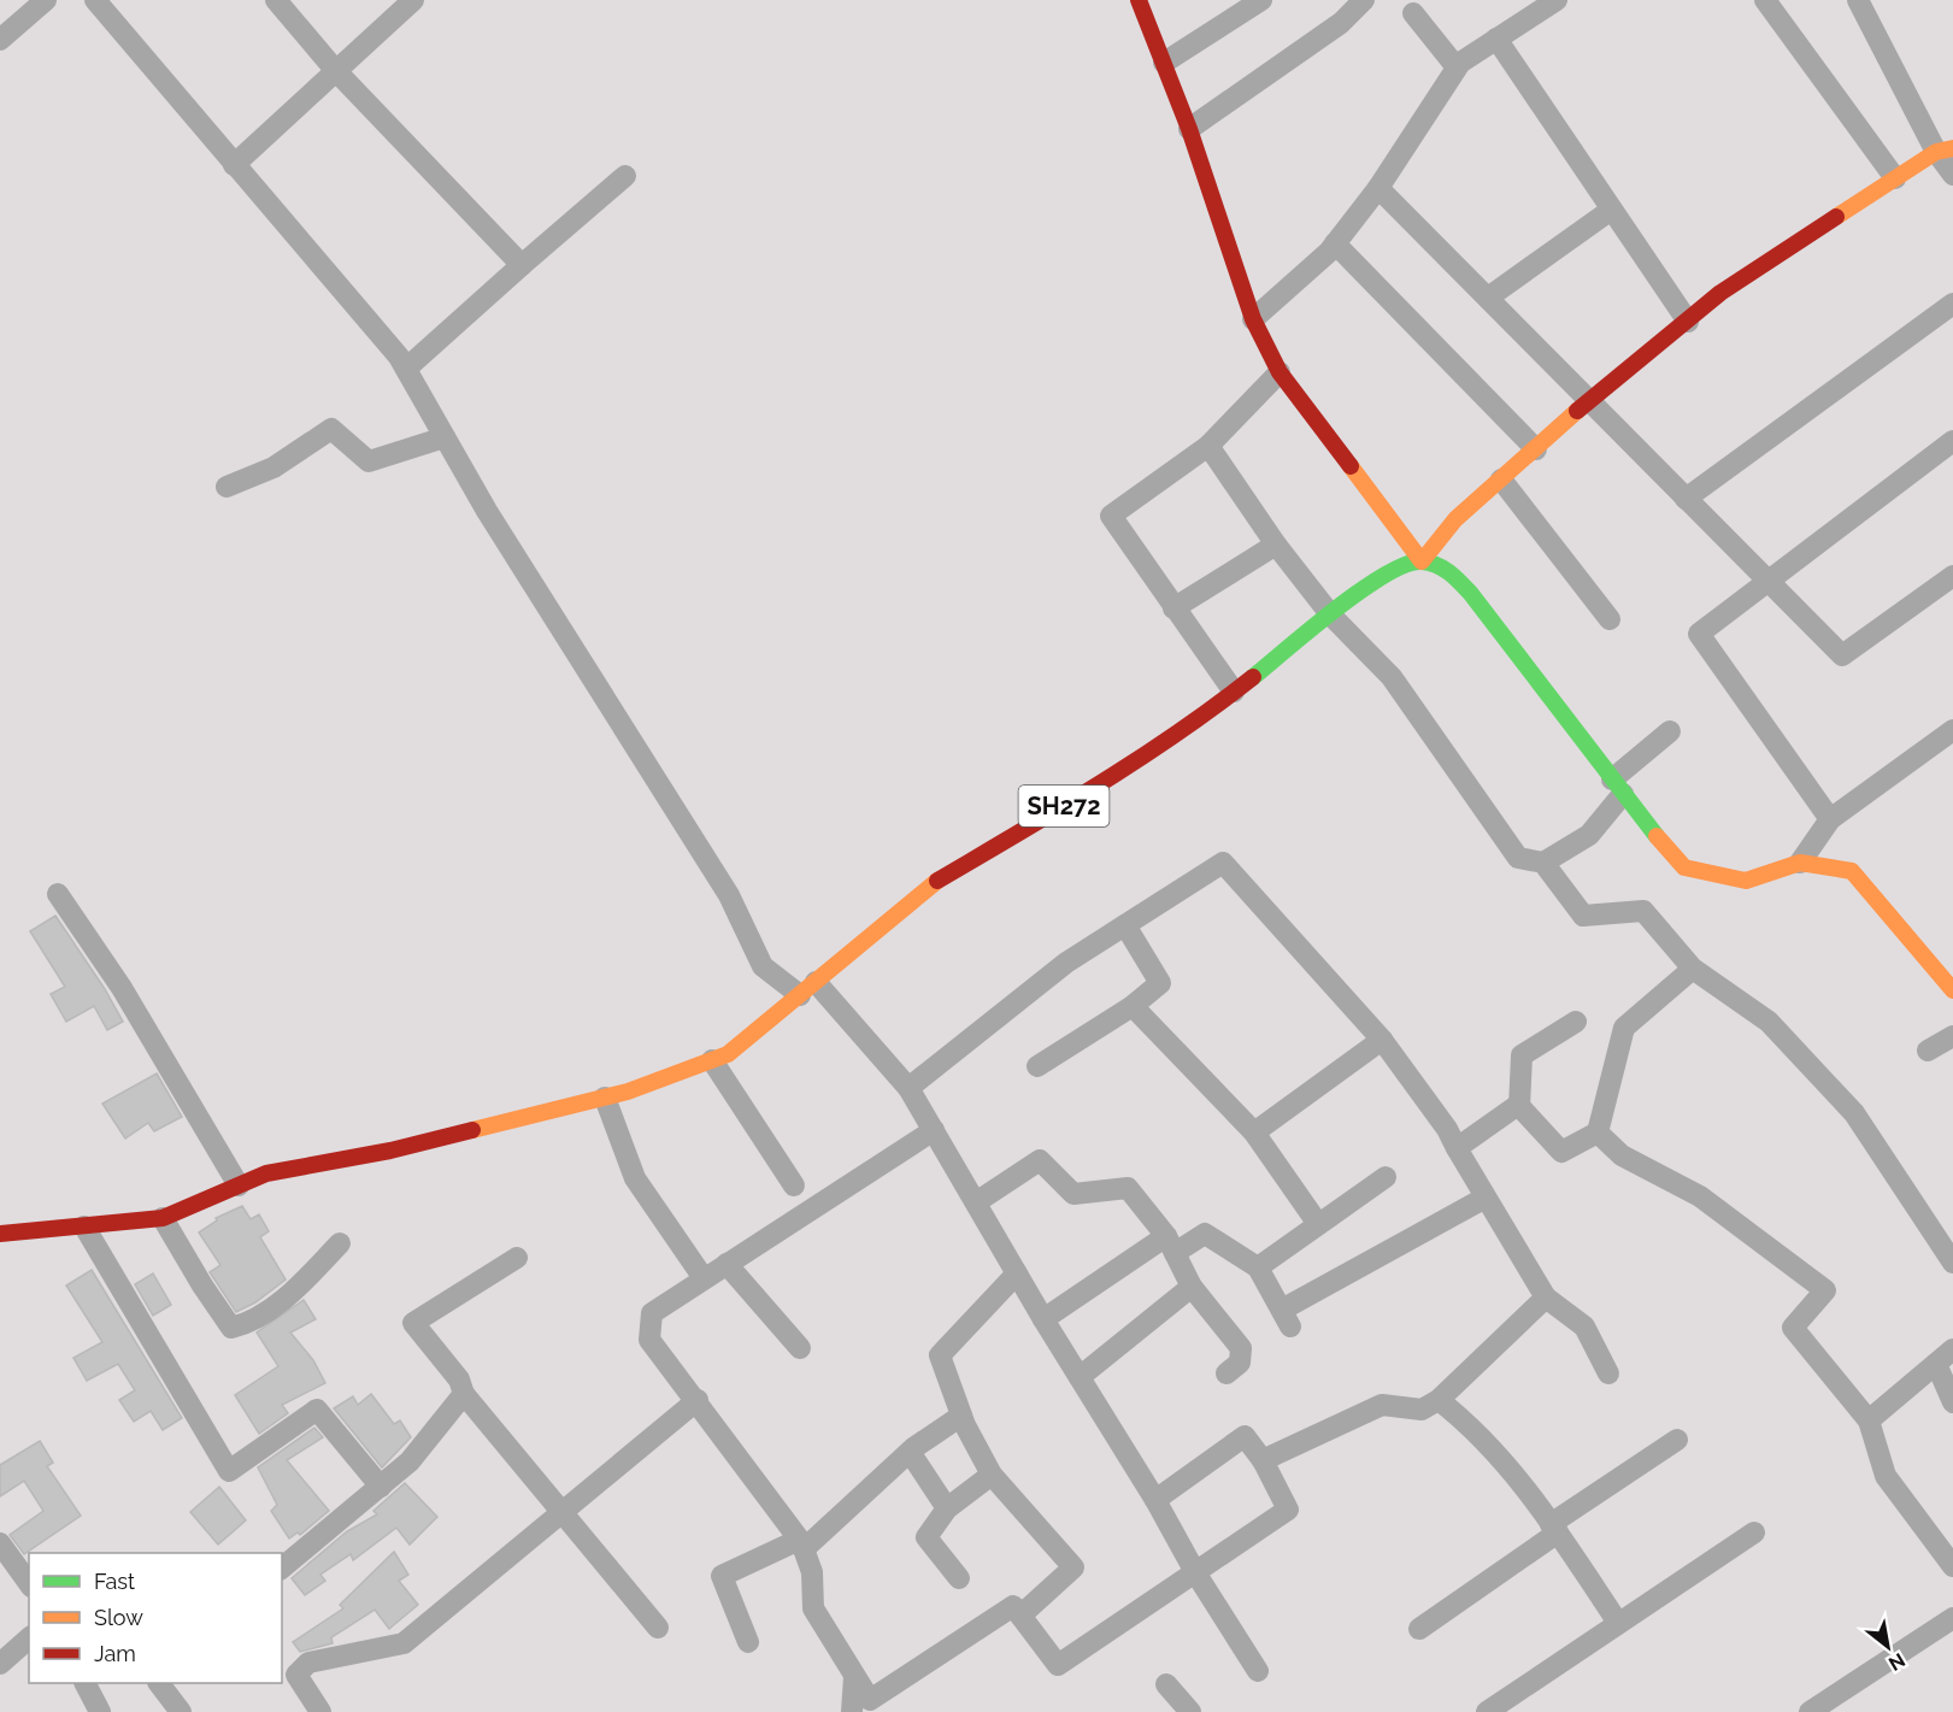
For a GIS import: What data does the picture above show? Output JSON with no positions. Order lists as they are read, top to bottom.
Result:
{
  "streets": {
    "main road": ["SH272"]
  },
  "legend": ["Fast", "Slow", "Jam"],
  "north": "bottom right"
}
